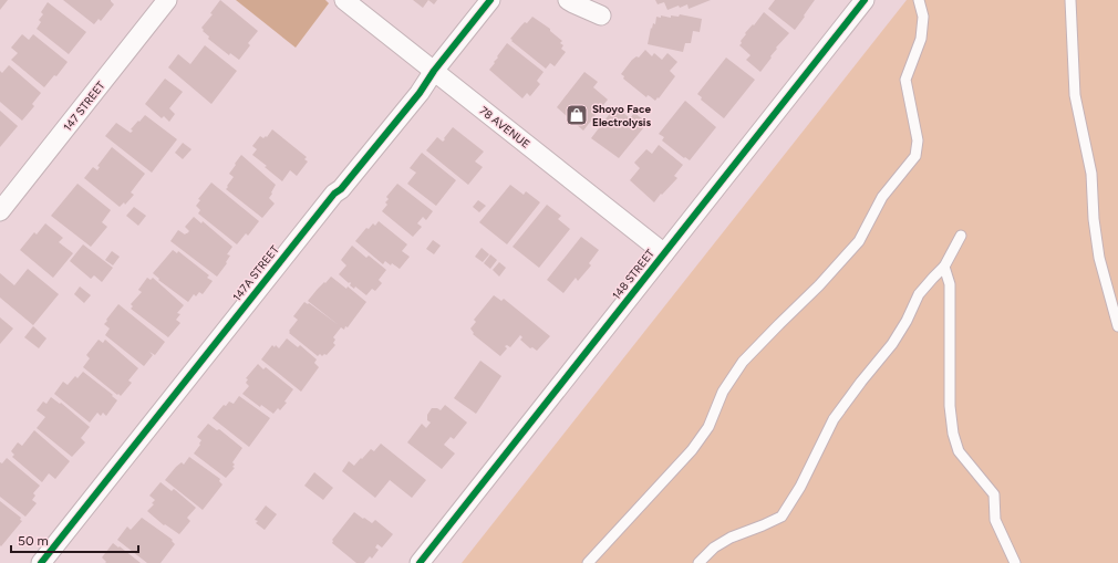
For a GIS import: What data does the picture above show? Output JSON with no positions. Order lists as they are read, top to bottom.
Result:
{
  "streets": {
    "street": [
      "147 STREET",
      "78 AVENUE",
      "147A STREET",
      "148 STREET"
    ]
  },
  "crossings": [
    ["78 AVENUE", "147A STREET"],
    ["78 AVENUE", "148 STREET"]
  ],
  "places": {
    "shop": ["Shoyo Face Electrolysis"]
  },
  "scale_bar": "50 m"
}
